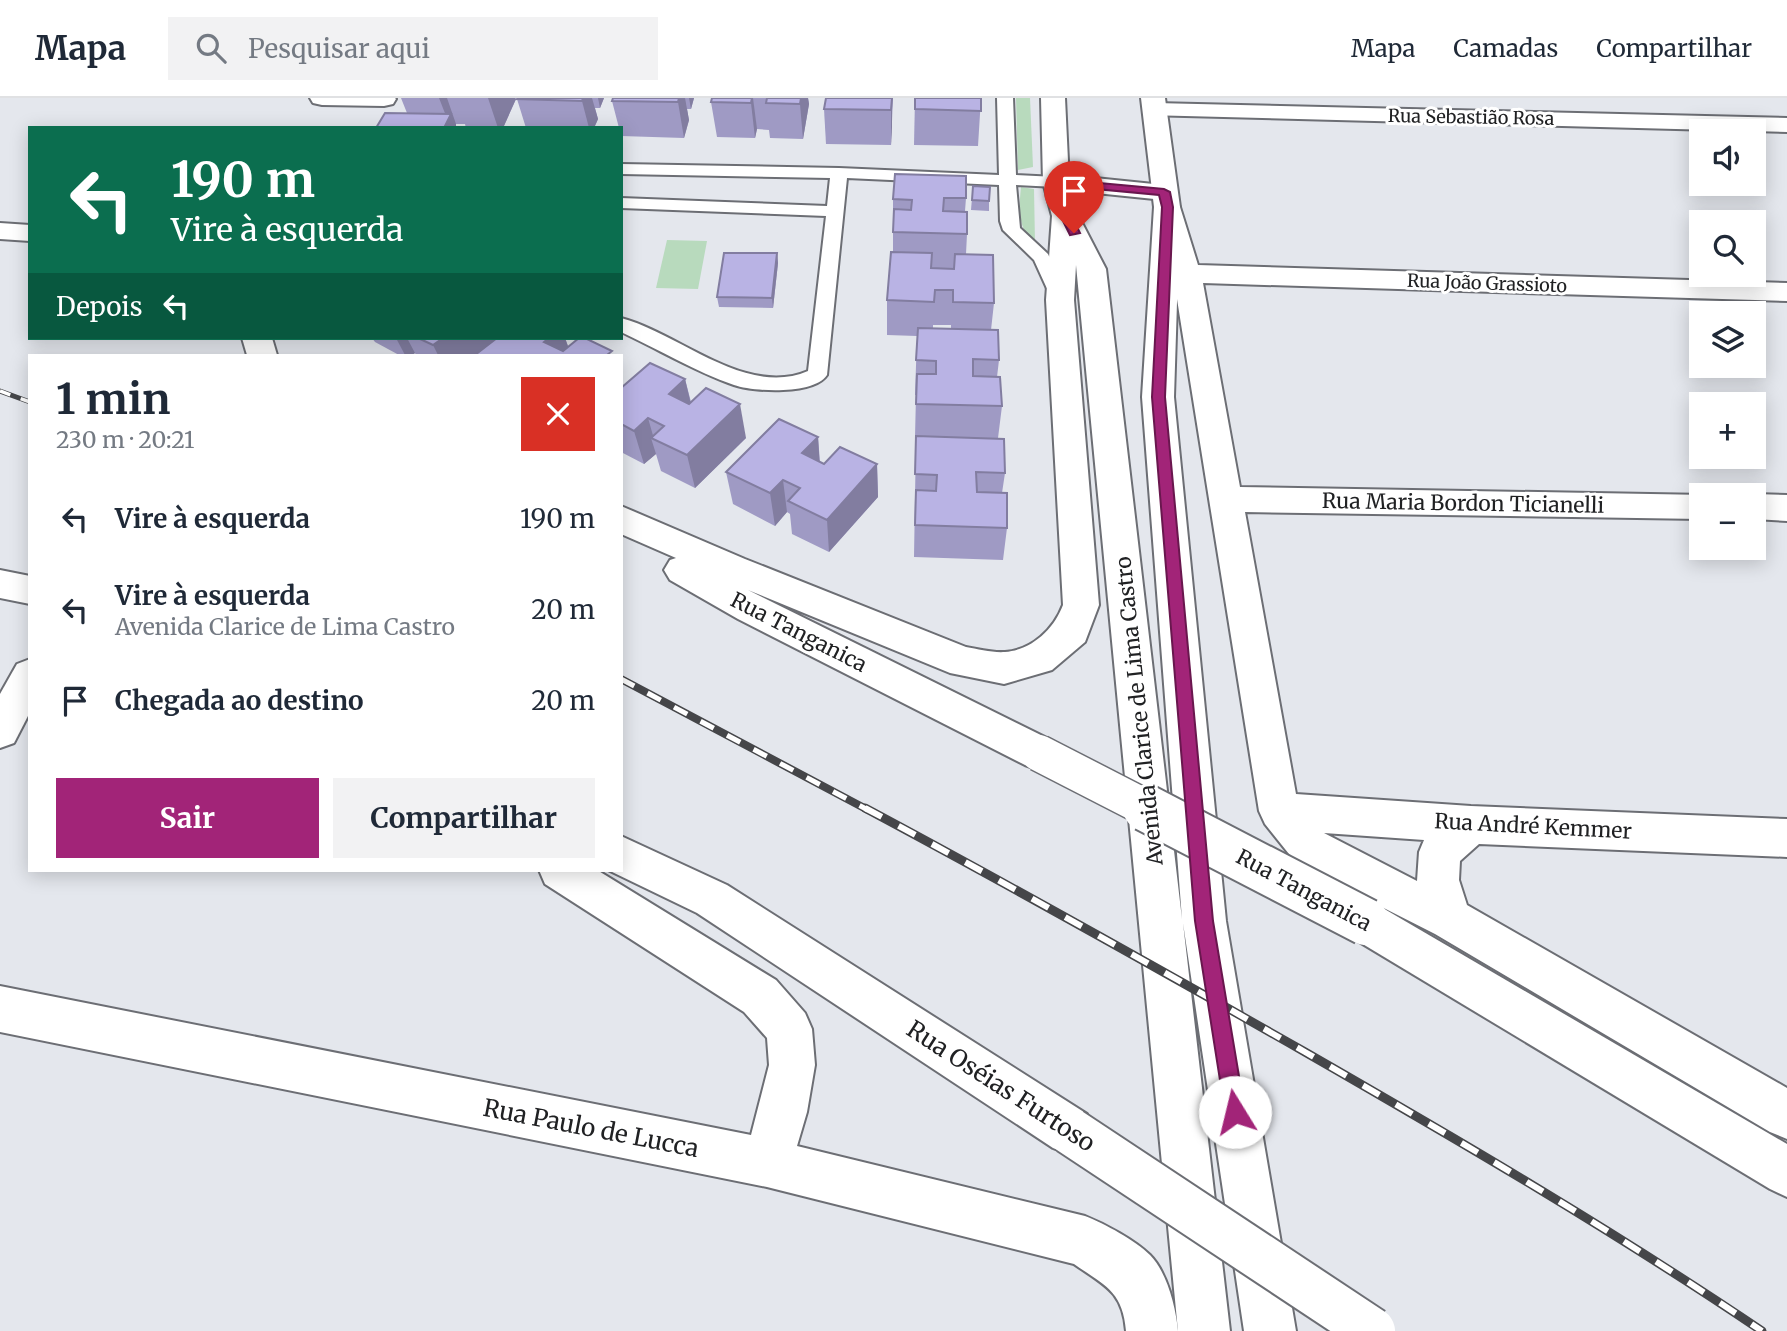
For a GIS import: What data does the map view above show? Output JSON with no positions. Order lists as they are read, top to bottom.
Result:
{
  "streets": {
    "street": [
      "Rua Sebastião Rosa",
      "Rua João Grassioto",
      "Rua Maria Bordon Ticianelli",
      "Rua Tanganica",
      "Avenida Clarice de Lima Castro",
      "Rua André Kemmer",
      "Rua Oséias Furtoso",
      "Rua Paulo de Lucca"
    ]
  },
  "crossings": [
    ["Rua Sebastião Rosa", "Avenida Clarice de Lima Castro"]
  ],
  "page": {
    "header": "Mapa",
    "search": "Pesquisar aqui",
    "nav": ["Mapa", "Camadas", "Compartilhar"],
    "map_buttons": ["+", "−"],
    "turn": ["190 m", "Vire à esquerda"],
    "then": "Depois",
    "heading": ["1 min", "230 m · 20:21"],
    "list": [
      {
        "name": "Vire à esquerda",
        "value": "190 m"
      },
      {
        "name": "Vire à esquerda",
        "note": "Avenida Clarice de Lima Castro",
        "value": "20 m"
      },
      {
        "name": "Chegada ao destino",
        "value": "20 m"
      }
    ],
    "buttons": ["Sair", "Compartilhar"]
  }
}
